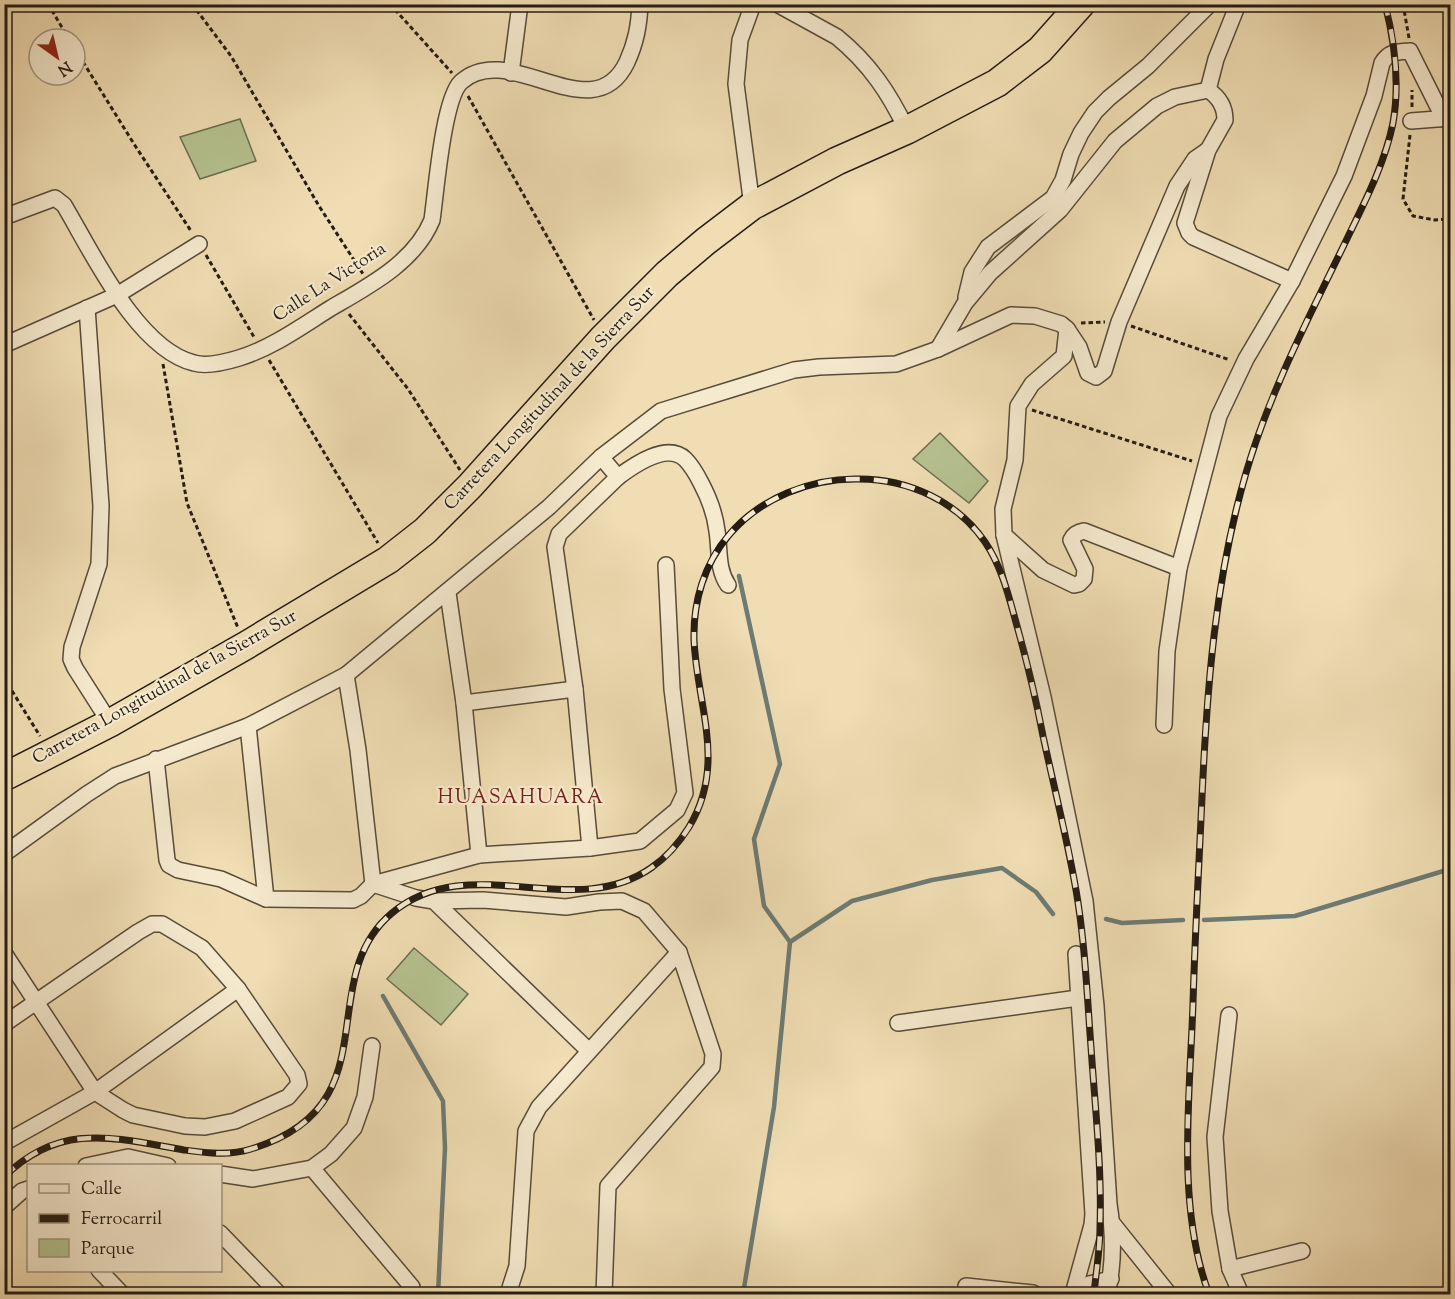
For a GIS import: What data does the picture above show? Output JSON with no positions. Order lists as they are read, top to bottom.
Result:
{
  "streets": {
    "highway": ["Carretera Longitudinal de la Sierra Sur"],
    "street": ["Calle La Victoria"]
  },
  "districts": ["HUASAHUARA"],
  "legend": ["Calle", "Ferrocarril", "Parque"],
  "north": "bottom right"
}
